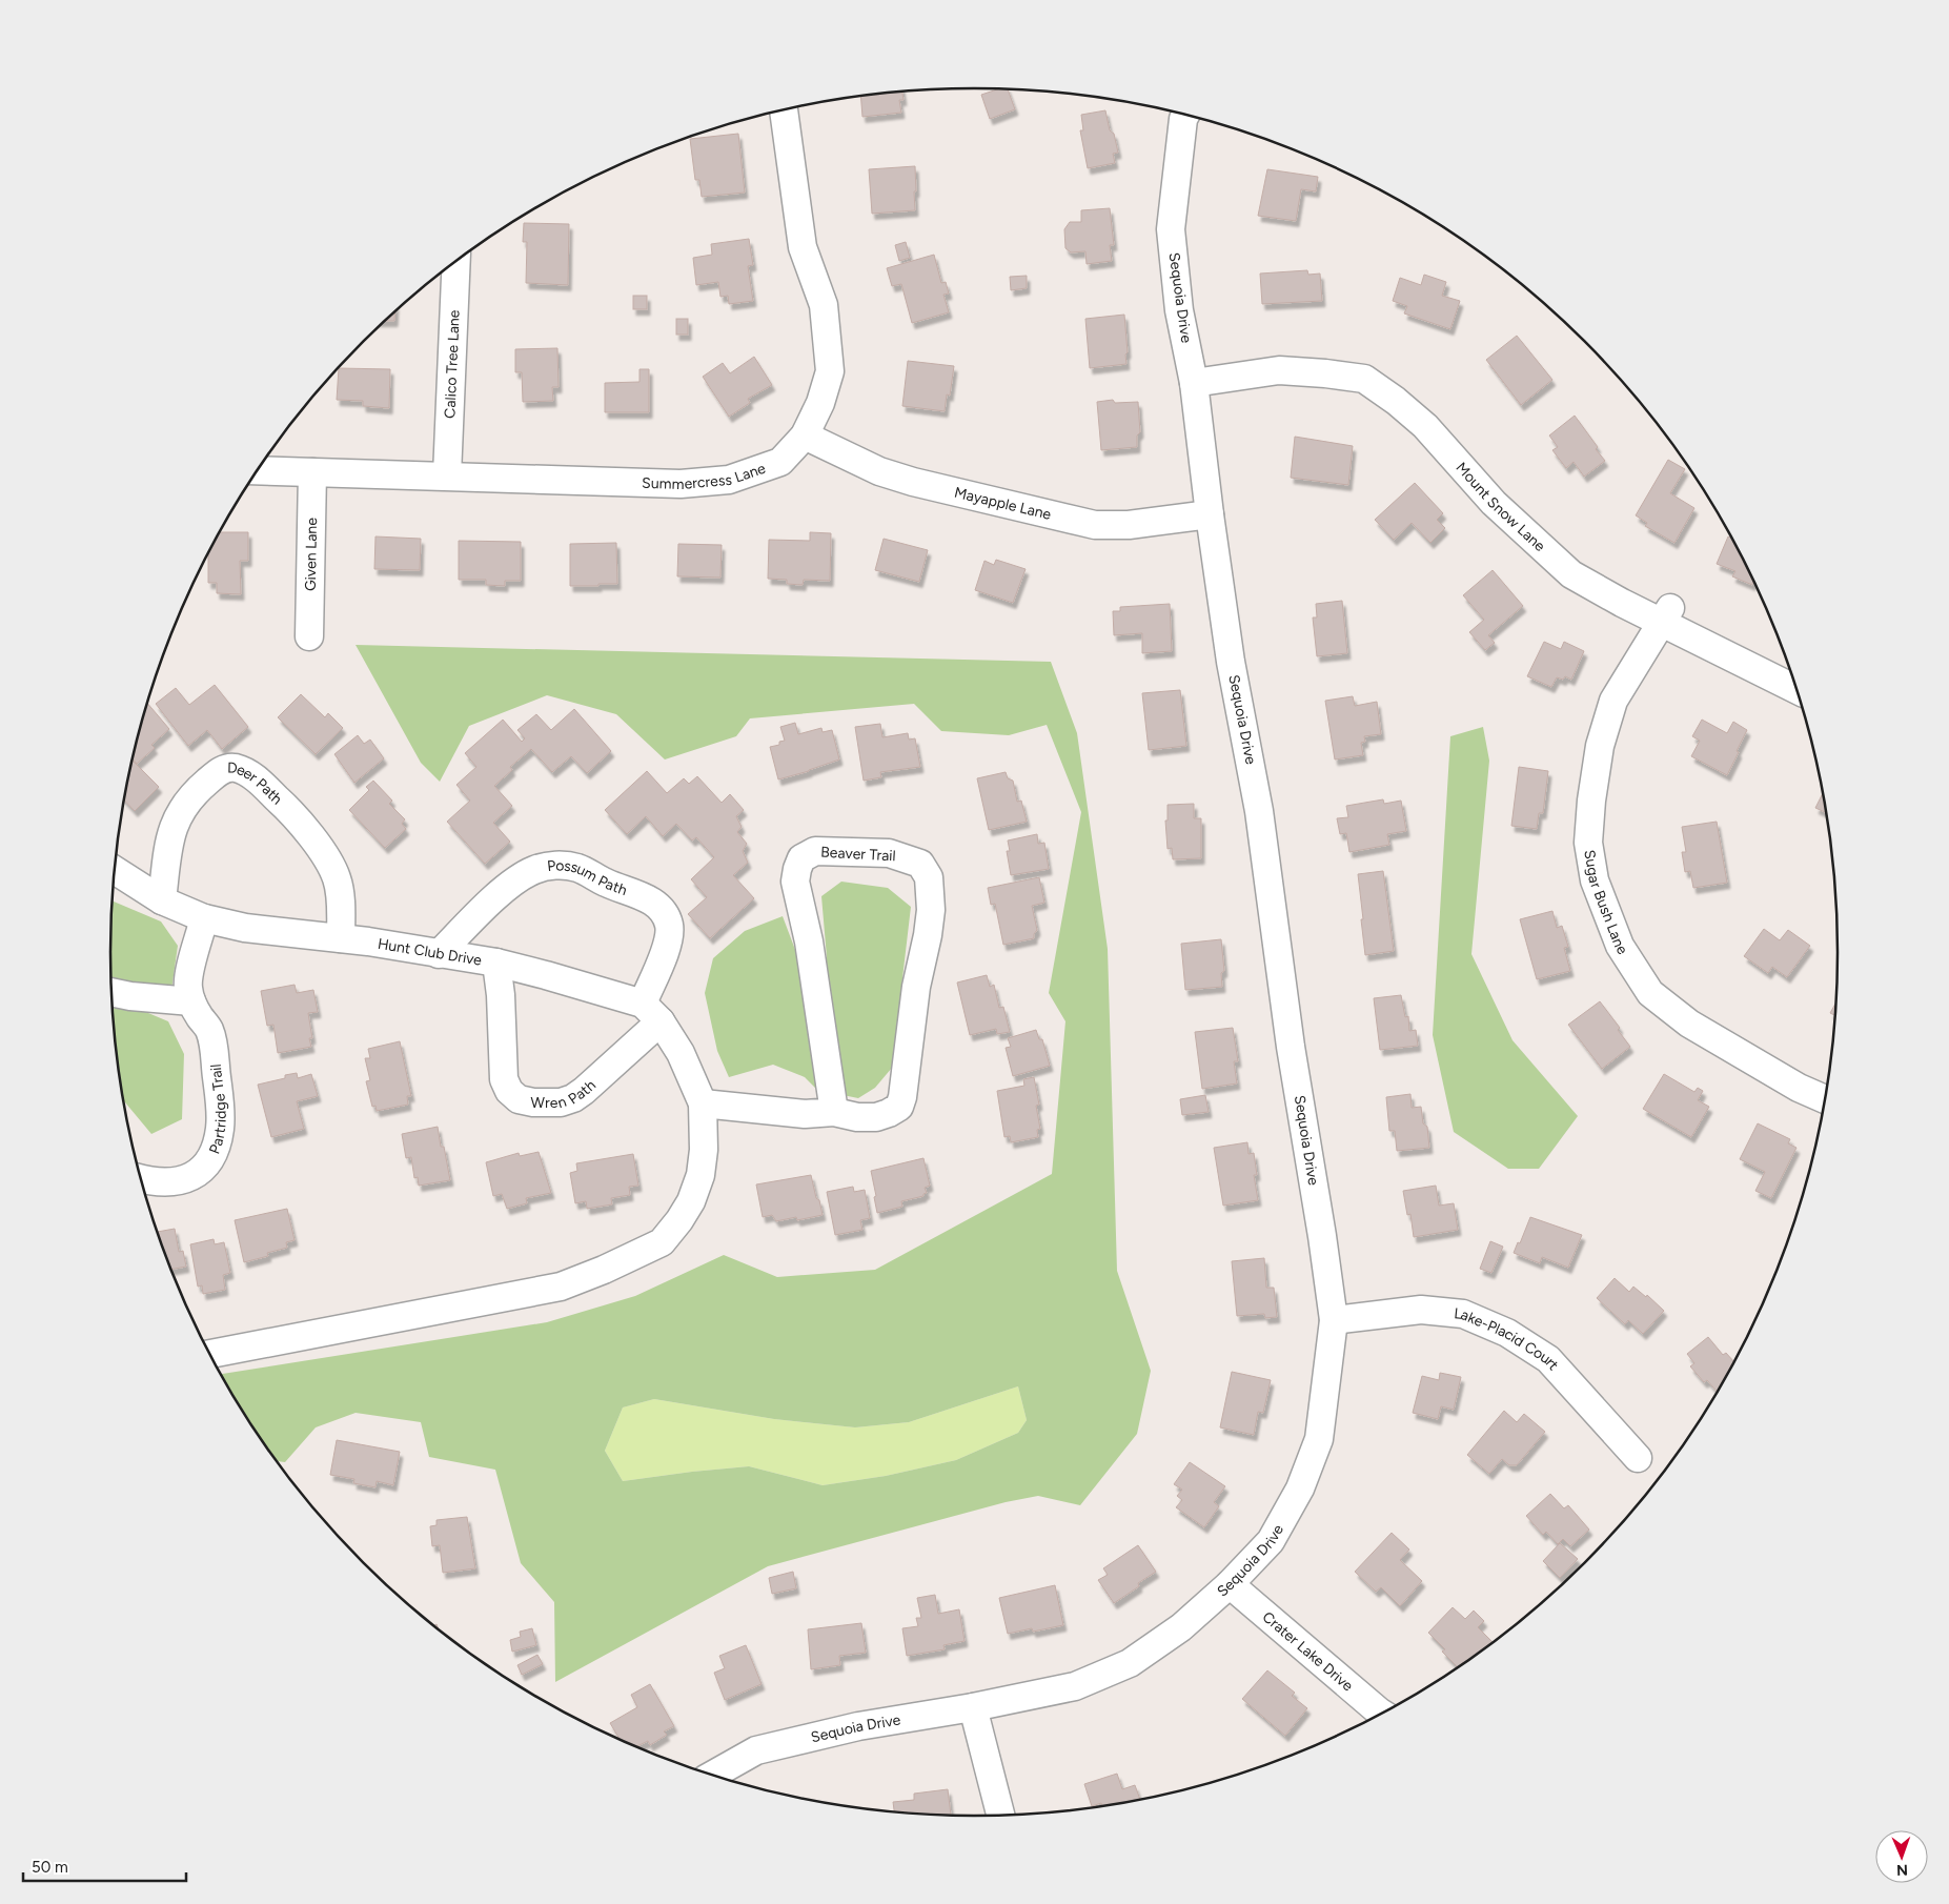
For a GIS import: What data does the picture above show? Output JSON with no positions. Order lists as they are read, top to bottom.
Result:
{
  "streets": {
    "street": [
      "Sequoia Drive",
      "Calico Tree Lane",
      "Summercress Lane",
      "Mayapple Lane",
      "Mount Snow Lane",
      "Given Lane",
      "Deer Path",
      "Beaver Trail",
      "Possum Path",
      "Sugar Bush Lane",
      "Hunt Club Drive",
      "Wren Path",
      "Partridge Trail",
      "Lake-Placid Court",
      "Crater Lake Drive"
    ]
  },
  "crossings": [
    ["Sequoia Drive", "Mayapple Lane"],
    ["Sequoia Drive", "Mount Snow Lane"],
    ["Sequoia Drive", "Lake-Placid Court"],
    ["Sequoia Drive", "Crater Lake Drive"],
    ["Calico Tree Lane", "Summercress Lane"],
    ["Summercress Lane", "Mayapple Lane"],
    ["Summercress Lane", "Given Lane"],
    ["Mount Snow Lane", "Sugar Bush Lane"],
    ["Deer Path", "Hunt Club Drive"],
    ["Possum Path", "Hunt Club Drive"],
    ["Possum Path", "Wren Path"],
    ["Hunt Club Drive", "Wren Path"],
    ["Hunt Club Drive", "Partridge Trail"]
  ],
  "scale_bar": "50 m",
  "north": "bottom"
}
